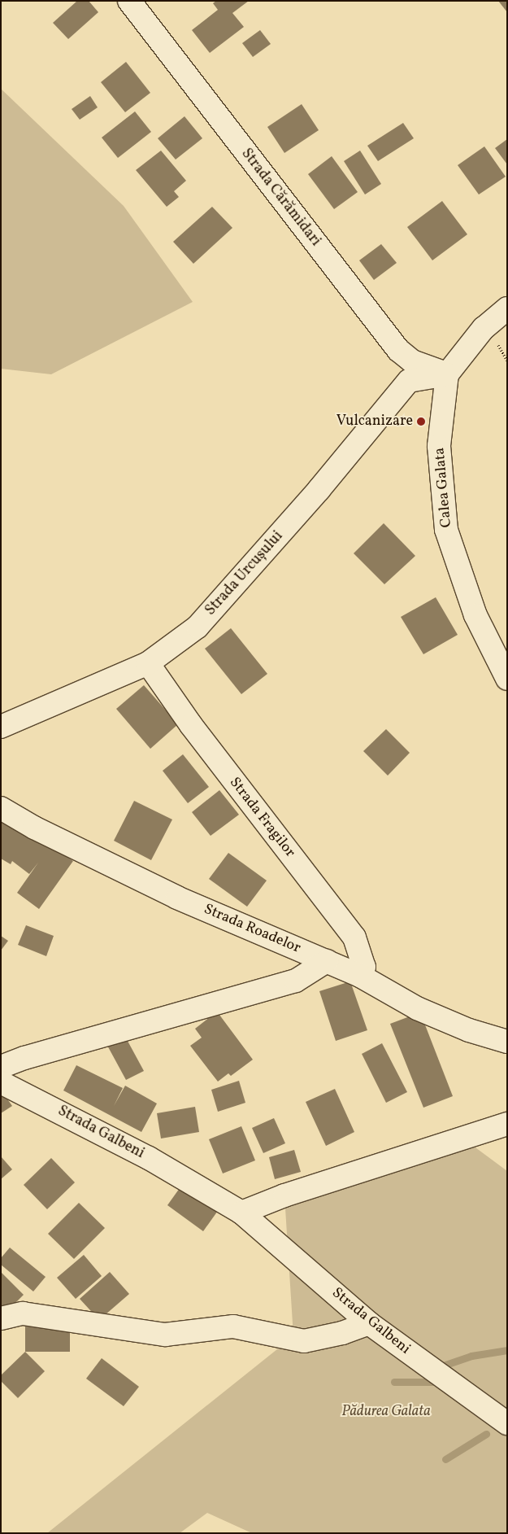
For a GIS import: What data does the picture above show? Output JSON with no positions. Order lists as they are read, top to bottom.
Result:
{
  "streets": {
    "street": [
      "Strada Cărămidari",
      "Calea Galata",
      "Strada Urcușului",
      "Strada Fragilor",
      "Strada Roadelor",
      "Strada Galbeni"
    ]
  },
  "crossings": [
    ["Strada Cărămidari", "Calea Galata"],
    ["Strada Cărămidari", "Strada Urcușului"],
    ["Calea Galata", "Strada Urcușului"],
    ["Strada Urcușului", "Strada Fragilor"],
    ["Strada Fragilor", "Strada Roadelor"]
  ],
  "parks": ["Pădurea Galata"],
  "places": ["Vulcanizare"]
}
